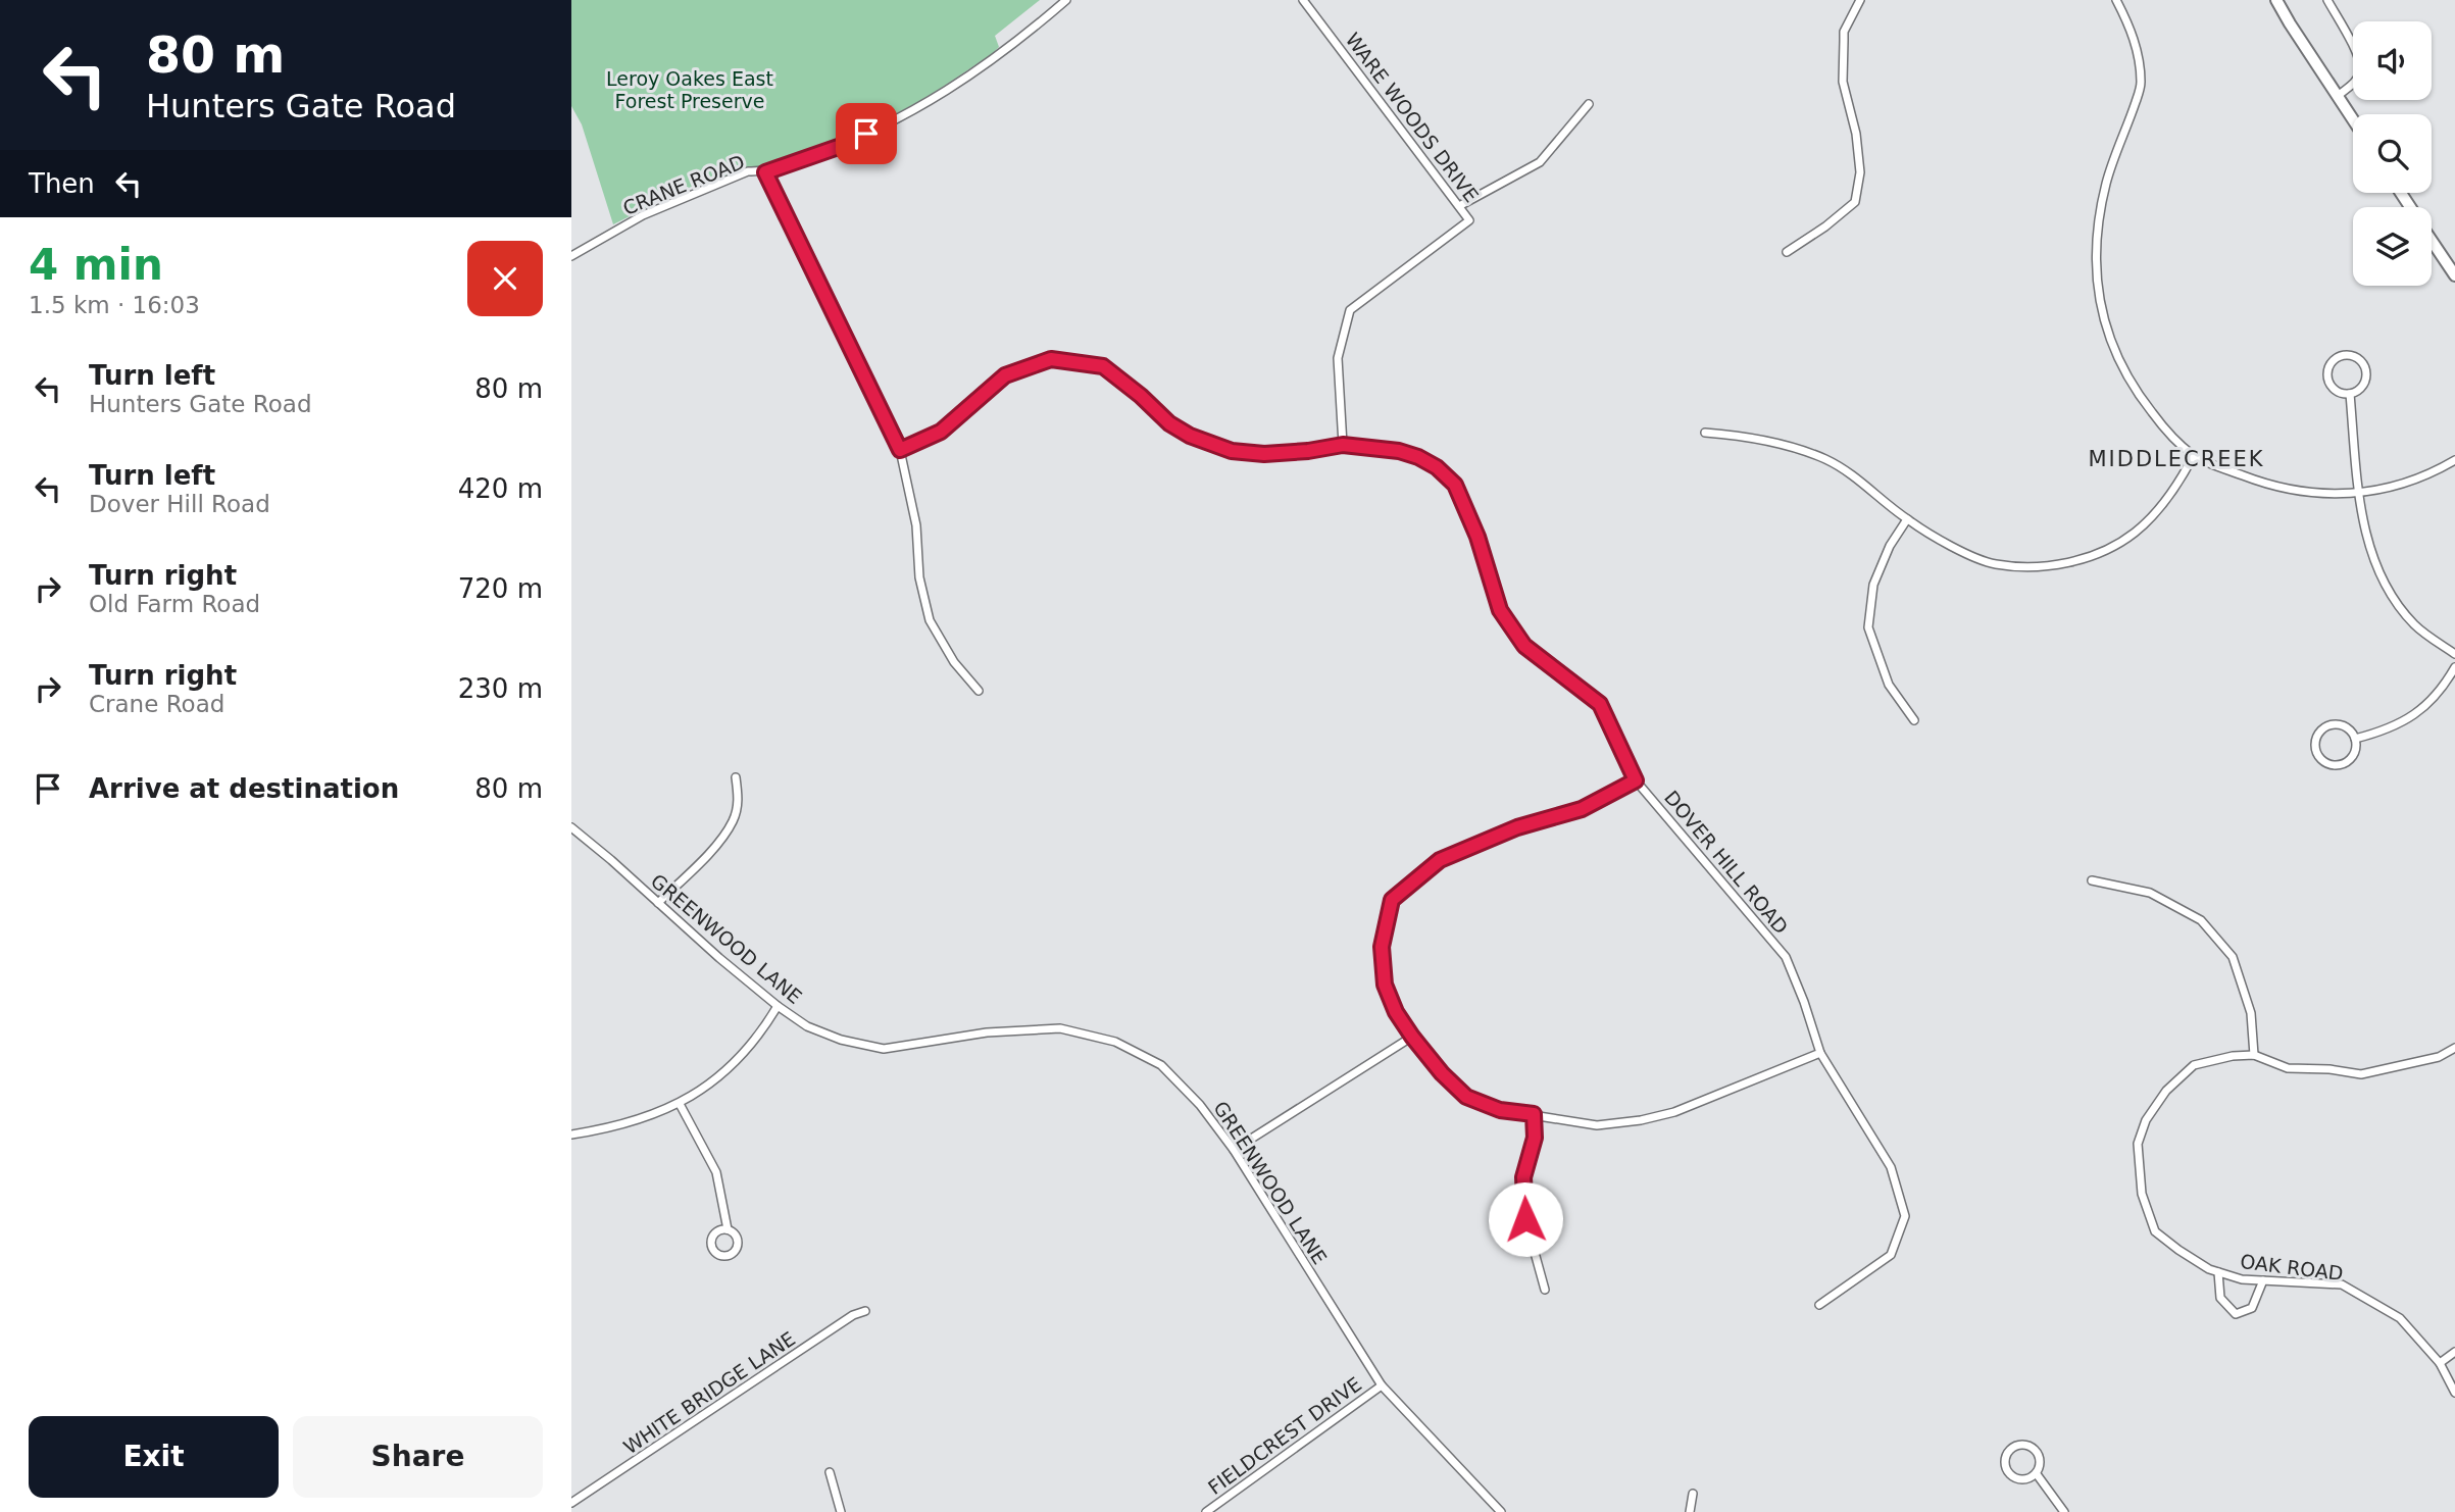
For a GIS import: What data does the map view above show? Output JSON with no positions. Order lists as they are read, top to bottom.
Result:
{
  "streets": {
    "street": [
      "WARE WOODS DRIVE",
      "CRANE ROAD",
      "DOVER HILL ROAD",
      "GREENWOOD LANE",
      "OAK ROAD",
      "WHITE BRIDGE LANE",
      "FIELDCREST DRIVE"
    ]
  },
  "crossings": [
    ["WARE WOODS DRIVE", "DOVER HILL ROAD"],
    ["GREENWOOD LANE", "FIELDCREST DRIVE"]
  ],
  "districts": ["MIDDLECREEK"],
  "parks": ["Leroy Oakes East Forest Preserve"],
  "page": {
    "turn": ["80 m", "Hunters Gate Road"],
    "then": "Then",
    "heading": ["4 min", "1.5 km · 16:03"],
    "list": [
      {
        "name": "Turn left",
        "note": "Hunters Gate Road",
        "value": "80 m"
      },
      {
        "name": "Turn left",
        "note": "Dover Hill Road",
        "value": "420 m"
      },
      {
        "name": "Turn right",
        "note": "Old Farm Road",
        "value": "720 m"
      },
      {
        "name": "Turn right",
        "note": "Crane Road",
        "value": "230 m"
      },
      {
        "name": "Arrive at destination",
        "value": "80 m"
      }
    ],
    "buttons": ["Exit", "Share"]
  }
}
